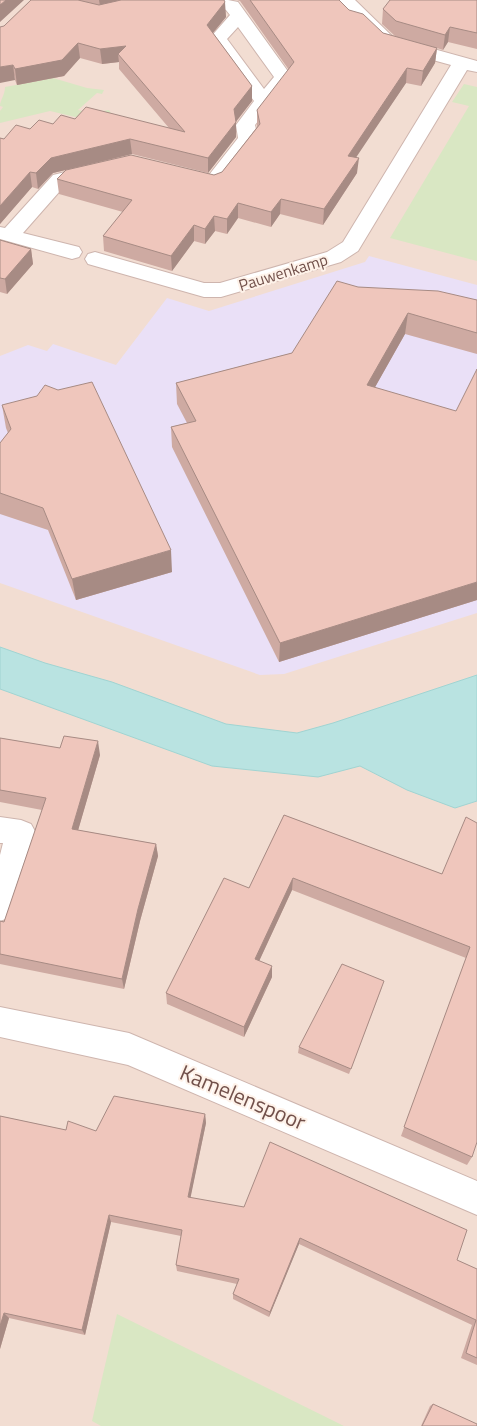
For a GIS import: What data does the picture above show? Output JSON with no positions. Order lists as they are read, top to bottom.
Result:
{
  "streets": {
    "street": ["Pauwenkamp", "Kamelenspoor"]
  }
}
